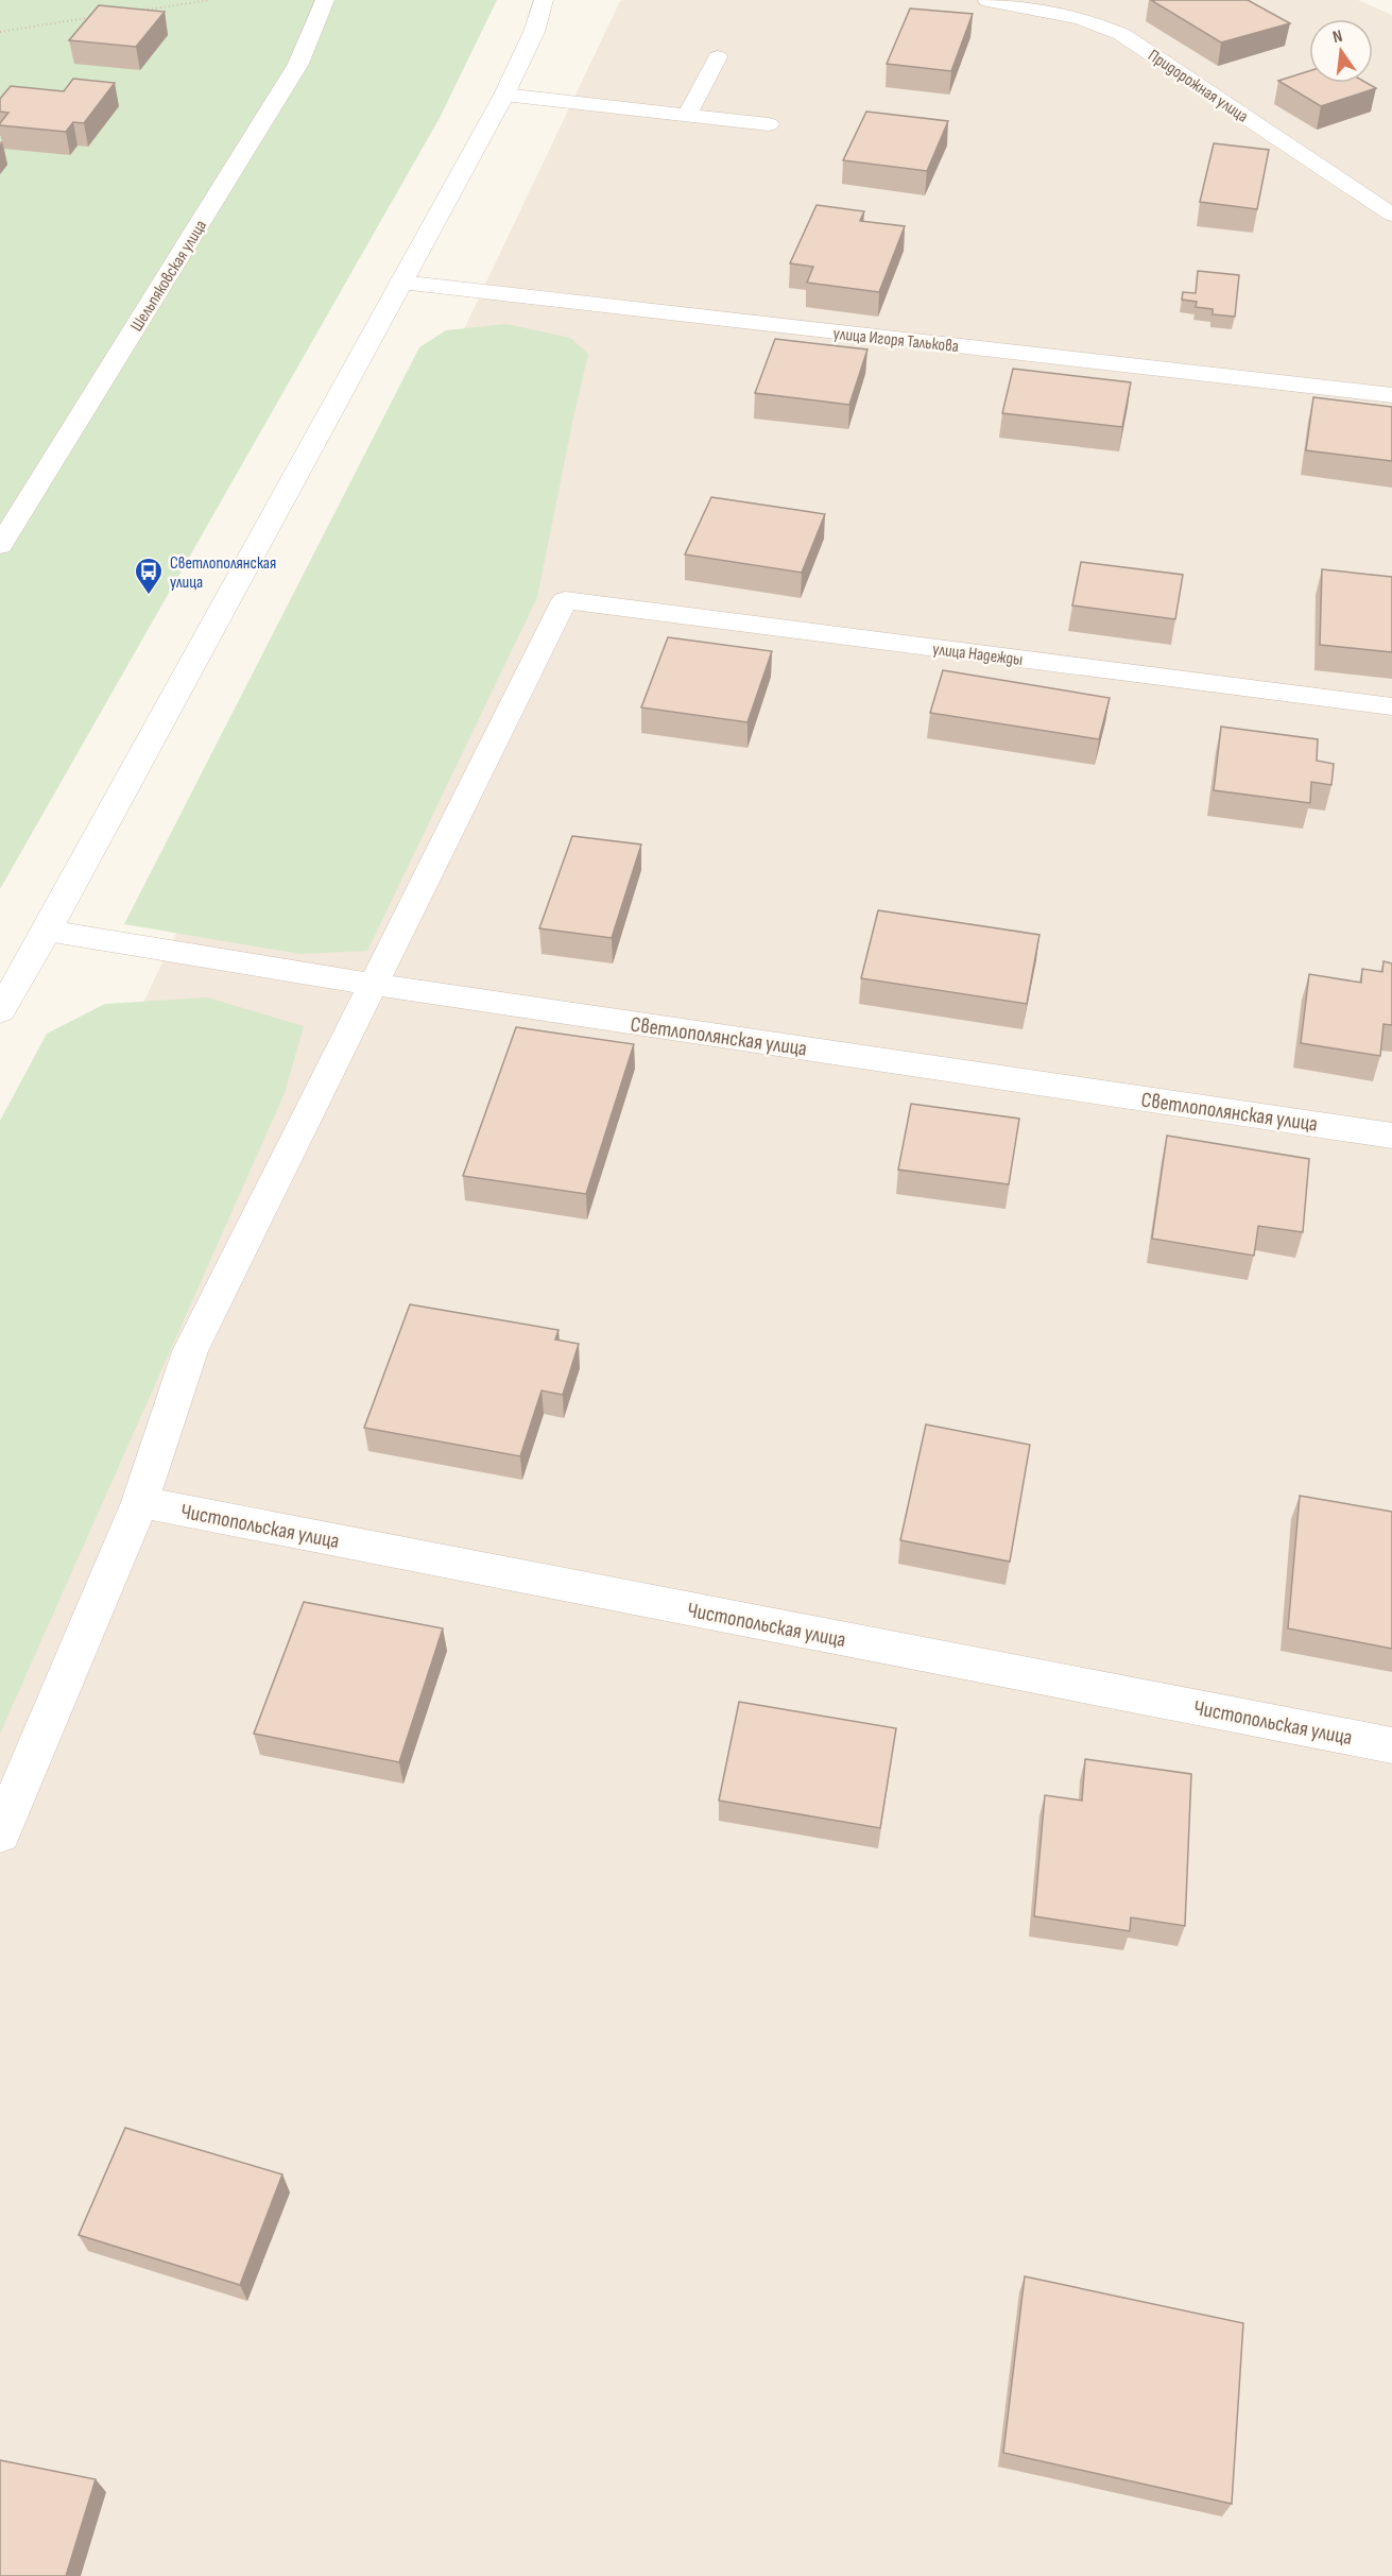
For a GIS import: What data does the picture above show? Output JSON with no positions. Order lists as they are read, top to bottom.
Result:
{
  "streets": {
    "street": [
      "Придорожная улица",
      "Шельпяковская улица",
      "улица Игоря Талькова",
      "улица Надежды",
      "Светлополянская улица",
      "Чистопольская улица"
    ]
  },
  "crossings": [
    ["улица Надежды", "Светлополянская улица"]
  ],
  "places": {
    "bus stop": ["Светлополянская улица"]
  },
  "north": "top"
}
